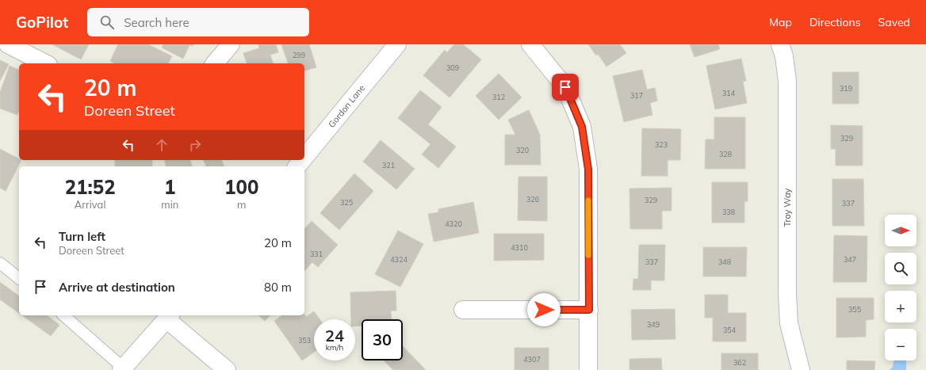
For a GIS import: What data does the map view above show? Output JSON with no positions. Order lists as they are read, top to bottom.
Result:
{
  "streets": {
    "street": ["Gordon Lane", "Troy Way"]
  },
  "house_numbers": [
    "299",
    "309",
    "319",
    "314",
    "317",
    "312",
    "329",
    "323",
    "320",
    "328",
    "321",
    "326",
    "329",
    "325",
    "337",
    "338",
    "4320",
    "4310",
    "331",
    "4324",
    "347",
    "337",
    "348",
    "355",
    "349",
    "354",
    "353",
    "4307",
    "362"
  ],
  "north": "right",
  "page": {
    "header": "GoPilot",
    "search": "Search here",
    "nav": ["Map", "Directions", "Saved"],
    "turn": ["20 m", "Doreen Street"],
    "eta": [
      "21:52",
      "Arrival",
      "1",
      "min",
      "100",
      "m"
    ],
    "map_buttons": ["+", "−"],
    "list": [
      {
        "name": "Turn left",
        "note": "Doreen Street",
        "value": "20 m"
      },
      {
        "name": "Arrive at destination",
        "value": "80 m"
      }
    ],
    "speed": "24 km/h",
    "limit": "30"
  }
}
